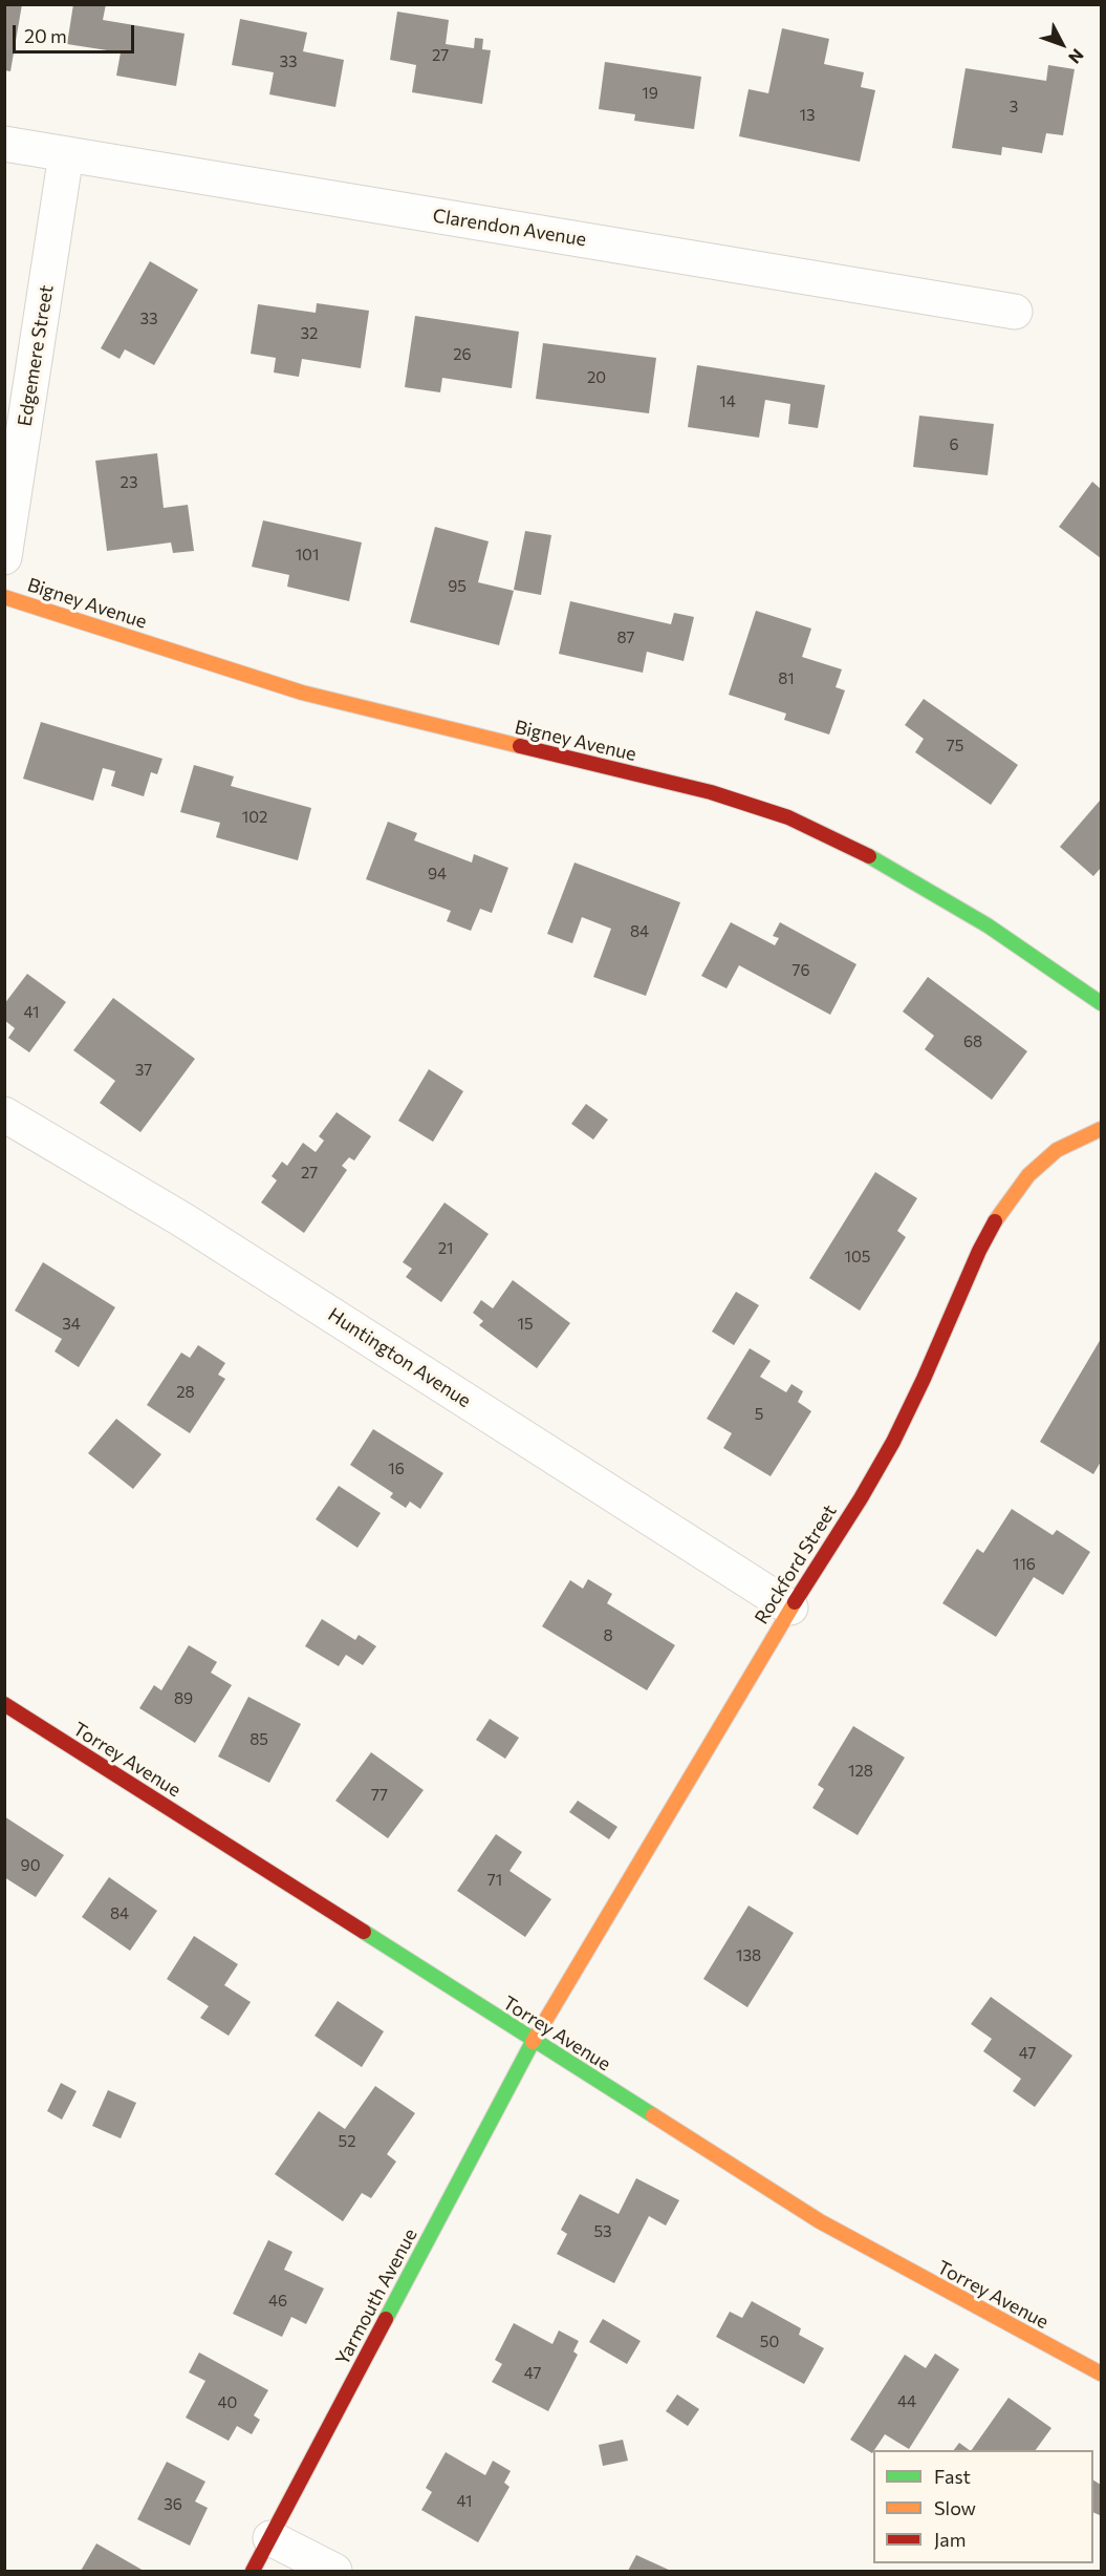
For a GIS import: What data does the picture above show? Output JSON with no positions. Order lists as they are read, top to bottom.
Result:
{
  "streets": {
    "street": [
      "Clarendon Avenue",
      "Edgemere Street",
      "Bigney Avenue",
      "Huntington Avenue",
      "Rockford Street",
      "Torrey Avenue",
      "Yarmouth Avenue"
    ]
  },
  "crossings": [
    ["Clarendon Avenue", "Edgemere Street"],
    ["Huntington Avenue", "Rockford Street"],
    ["Rockford Street", "Torrey Avenue"],
    ["Rockford Street", "Yarmouth Avenue"],
    ["Torrey Avenue", "Yarmouth Avenue"]
  ],
  "house_numbers": [
    "27",
    "33",
    "19",
    "3",
    "13",
    "33",
    "32",
    "26",
    "20",
    "14",
    "6",
    "23",
    "101",
    "95",
    "87",
    "81",
    "75",
    "102",
    "94",
    "84",
    "76",
    "41",
    "68",
    "37",
    "27",
    "21",
    "105",
    "34",
    "15",
    "28",
    "5",
    "16",
    "116",
    "8",
    "89",
    "85",
    "128",
    "77",
    "90",
    "71",
    "84",
    "138",
    "47",
    "52",
    "53",
    "46",
    "50",
    "47",
    "44",
    "40",
    "41",
    "36"
  ],
  "legend": ["Fast", "Slow", "Jam"],
  "scale_bar": "20 m",
  "north": "bottom right"
}
